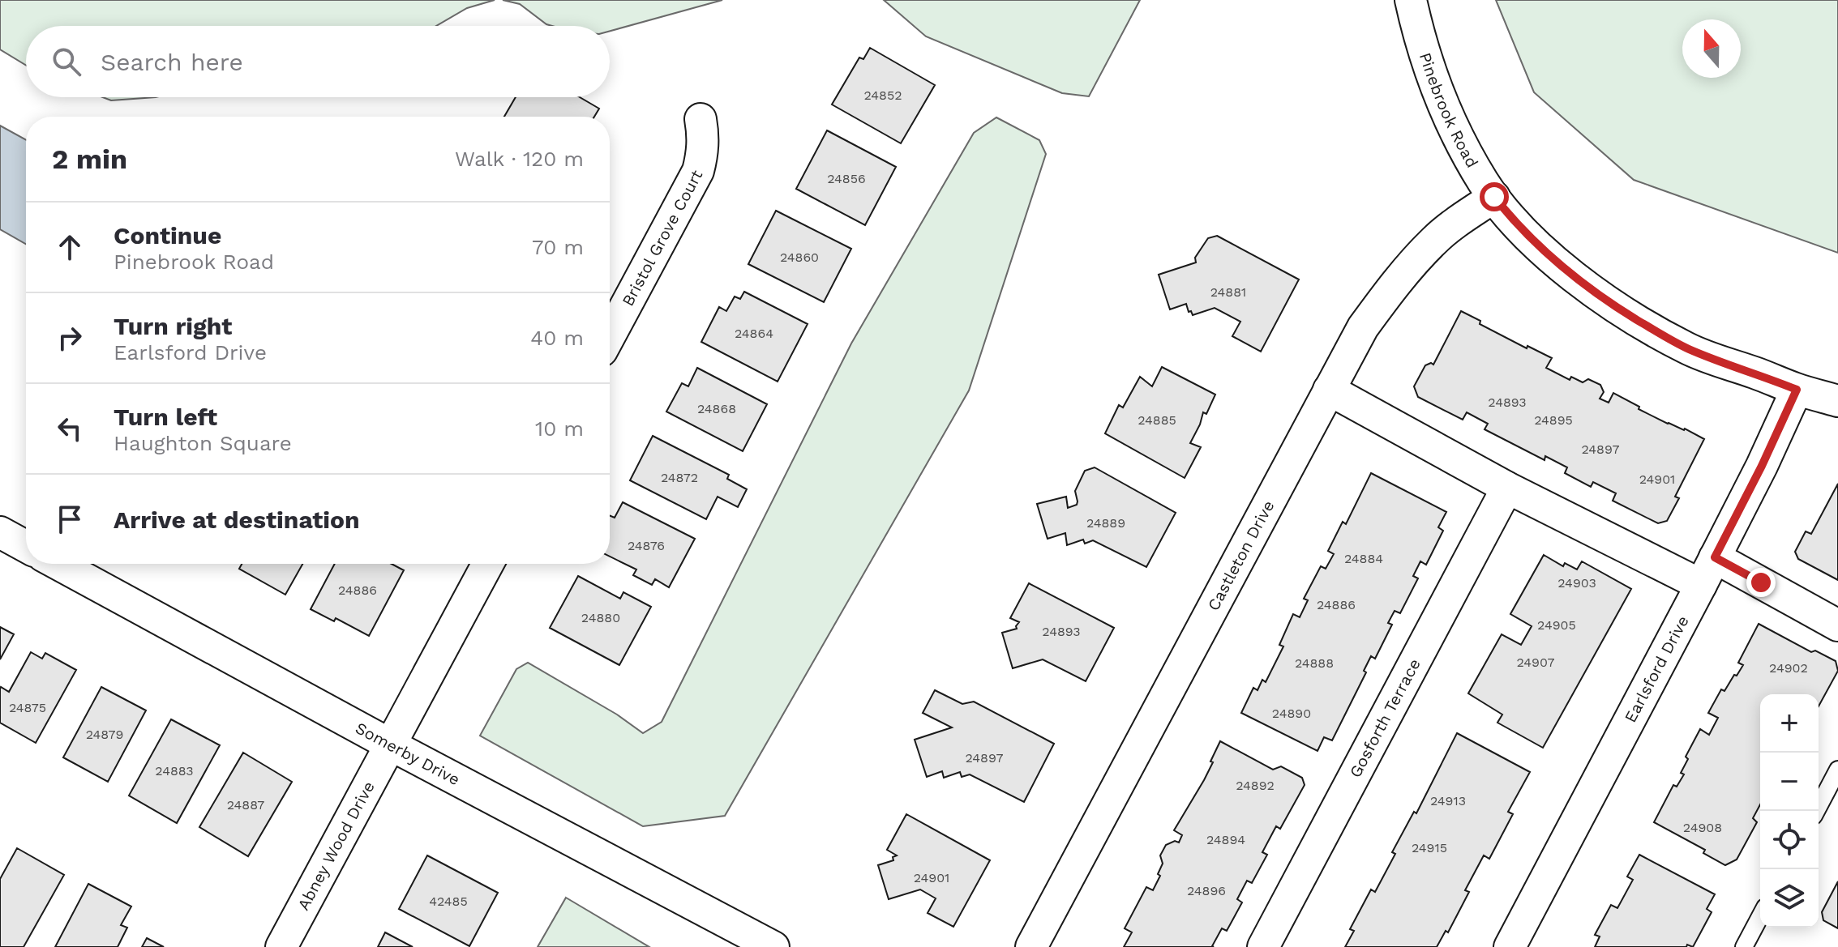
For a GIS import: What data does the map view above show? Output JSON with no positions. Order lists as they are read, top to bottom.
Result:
{
  "streets": {
    "street": [
      "Pinebrook Road",
      "Bristol Grove Court",
      "Castleton Drive",
      "Earlsford Drive",
      "Gosforth Terrace",
      "Somerby Drive",
      "Abney Wood Drive"
    ]
  },
  "crossings": [
    ["Pinebrook Road", "Castleton Drive"],
    ["Pinebrook Road", "Earlsford Drive"],
    ["Somerby Drive", "Abney Wood Drive"]
  ],
  "house_numbers": [
    "24852",
    "24856",
    "24860",
    "24881",
    "24864",
    "24893",
    "24868",
    "24885",
    "24895",
    "24897",
    "24872",
    "24901",
    "24889",
    "24876",
    "24884",
    "24903",
    "24886",
    "24886",
    "24880",
    "24905",
    "24893",
    "24907",
    "24888",
    "24902",
    "24875",
    "24890",
    "24879",
    "24897",
    "24883",
    "24892",
    "24913",
    "24887",
    "24908",
    "24894",
    "24915",
    "24901",
    "24896",
    "42485"
  ],
  "north": "top",
  "page": {
    "search": "Search here",
    "heading": ["2 min", "Walk · 120 m"],
    "list": [
      ["Continue", "Pinebrook Road", "70 m"],
      ["Turn right", "Earlsford Drive", "40 m"],
      ["Turn left", "Haughton Square", "10 m"],
      "Arrive at destination"
    ],
    "map_buttons": ["+", "−"]
  }
}
